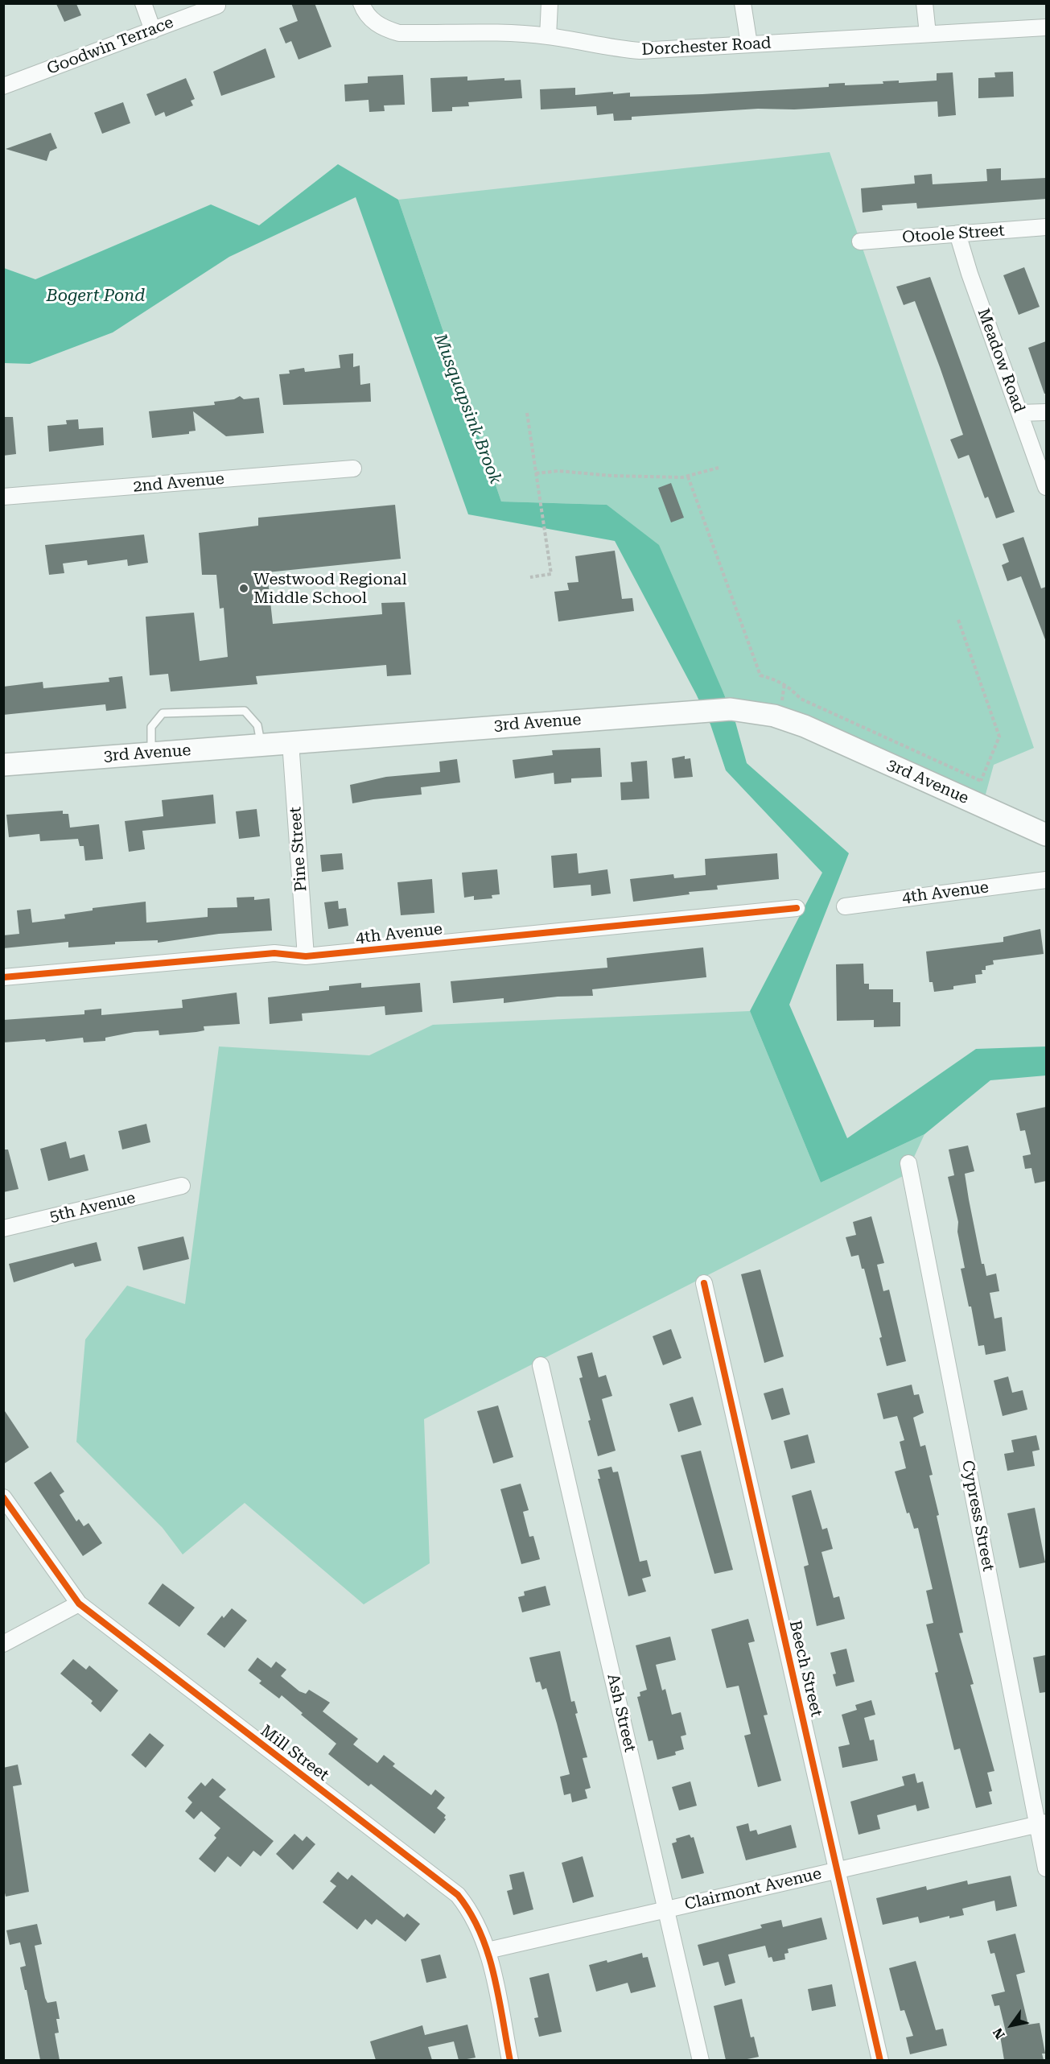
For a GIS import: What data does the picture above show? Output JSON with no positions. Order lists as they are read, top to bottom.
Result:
{
  "streets": {
    "main road": ["3rd Avenue"],
    "street": [
      "Goodwin Terrace",
      "Dorchester Road",
      "Otoole Street",
      "Meadow Road",
      "2nd Avenue",
      "Pine Street",
      "4th Avenue",
      "5th Avenue",
      "Cypress Street",
      "Beech Street",
      "Ash Street",
      "Mill Street",
      "Clairmont Avenue"
    ]
  },
  "crossings": [
    ["Otoole Street", "Meadow Road"],
    ["3rd Avenue", "Pine Street"],
    ["Pine Street", "4th Avenue"],
    ["Cypress Street", "Clairmont Avenue"],
    ["Beech Street", "Clairmont Avenue"],
    ["Ash Street", "Clairmont Avenue"],
    ["Mill Street", "Clairmont Avenue"]
  ],
  "water": ["Bogert Pond", "Musquapsink Brook"],
  "places": ["Westwood Regional Middle School"],
  "north": "bottom left"
}
